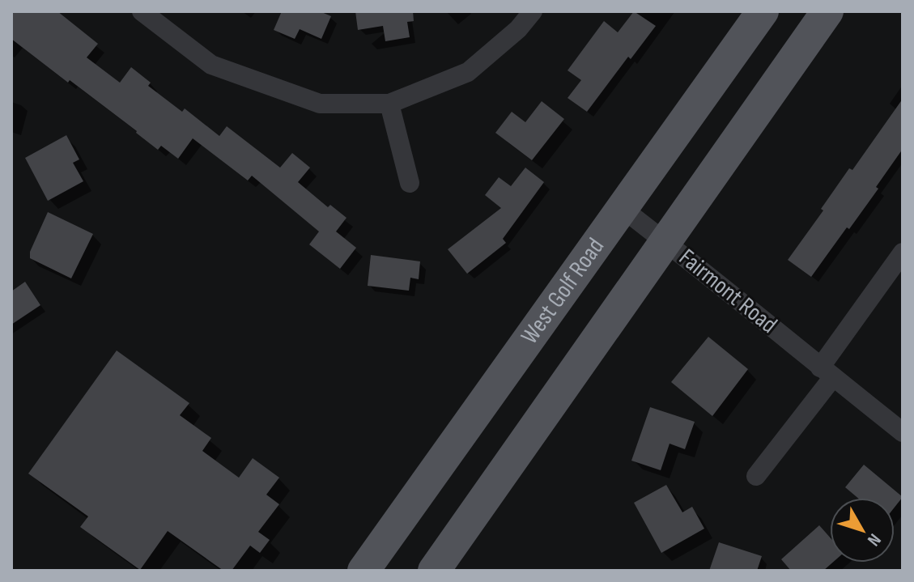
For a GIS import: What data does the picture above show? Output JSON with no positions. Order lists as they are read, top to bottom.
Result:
{
  "streets": {
    "main road": ["West Golf Road"],
    "street": ["Fairmont Road"]
  },
  "crossings": [
    ["West Golf Road", "Fairmont Road"]
  ],
  "north": "bottom right"
}
